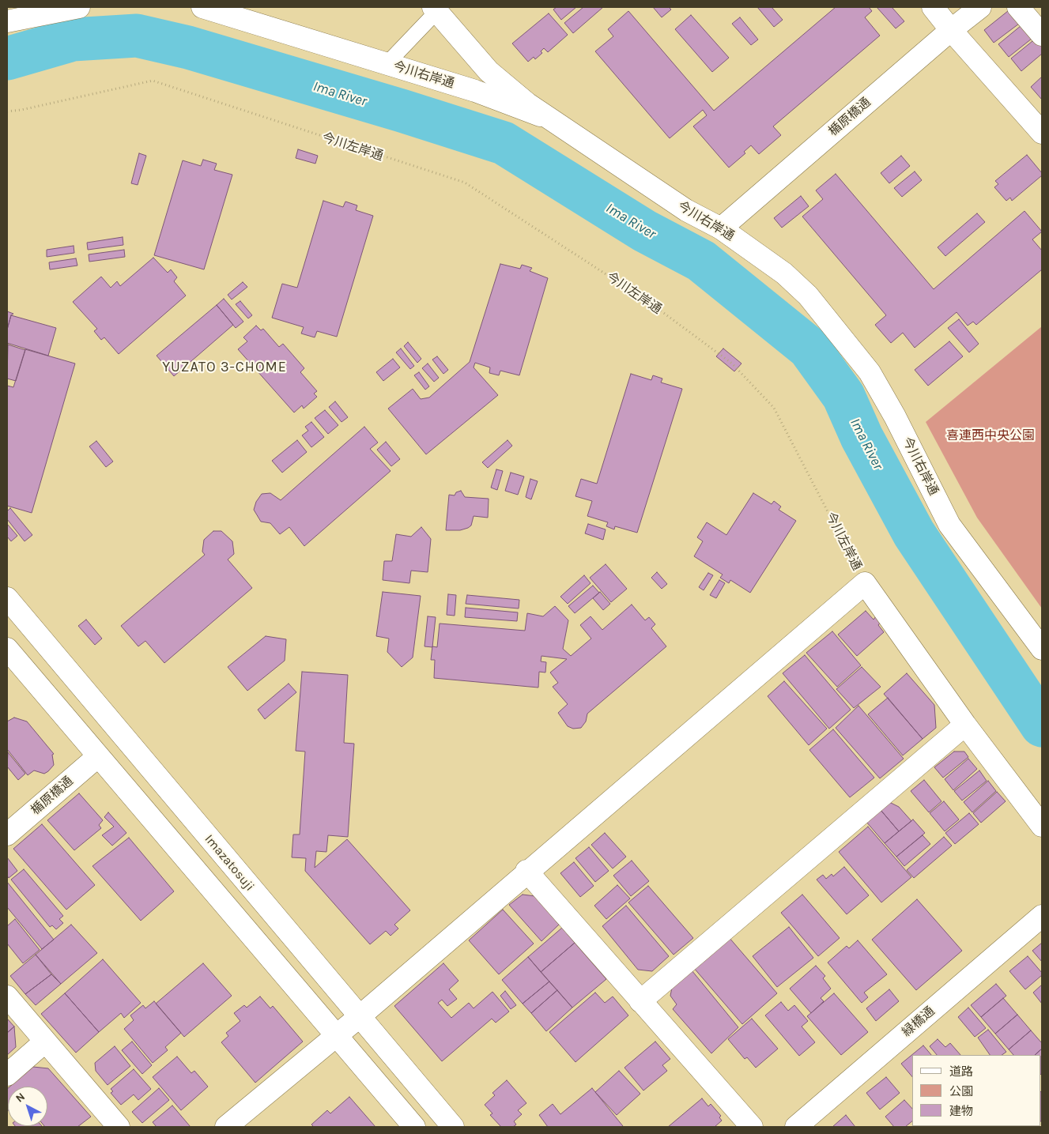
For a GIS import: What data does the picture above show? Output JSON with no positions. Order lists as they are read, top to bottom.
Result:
{
  "streets": {
    "street": [
      "今川右岸通",
      "楯原橋通",
      "今川左岸通",
      "Imazatosuji",
      "緑橋通"
    ]
  },
  "crossings": [
    ["今川右岸通", "楯原橋通"]
  ],
  "districts": ["YUZATO 3-CHOME"],
  "water": ["Ima River"],
  "parks": ["喜連西中央公園"],
  "legend": ["道路", "公園", "建物"],
  "north": "top left"
}
